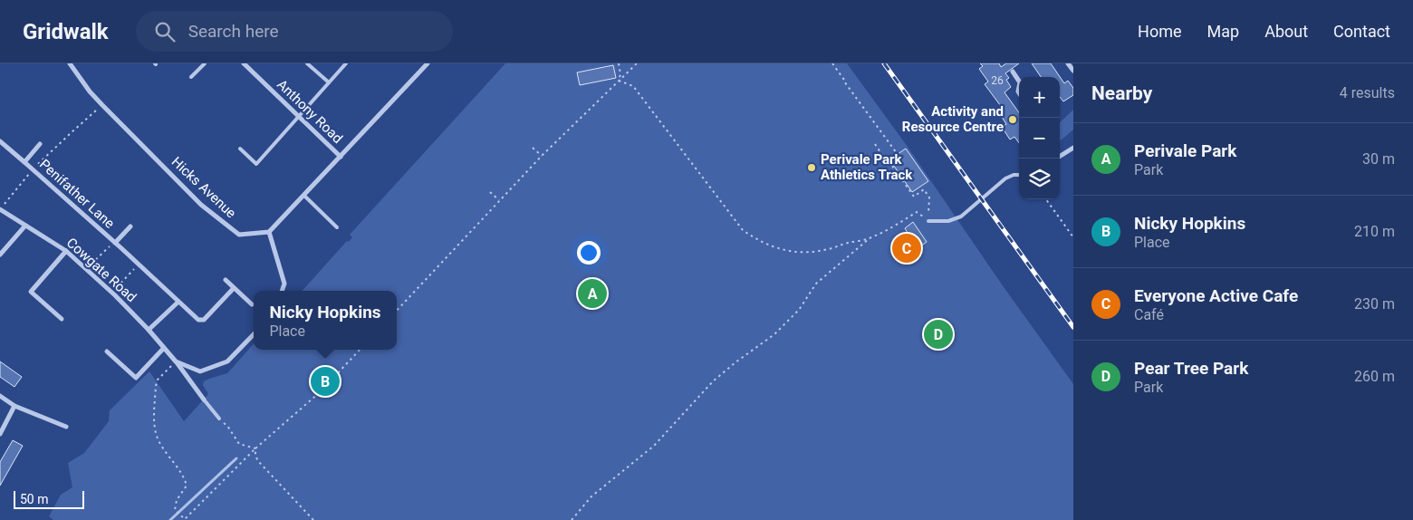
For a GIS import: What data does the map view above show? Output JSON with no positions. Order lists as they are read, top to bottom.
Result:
{
  "streets": {
    "street": [
      "Anthony Road",
      "Hicks Avenue",
      "Penifather Lane",
      "Cowgate Road"
    ]
  },
  "places": ["Activity and Resource Centre", "Perivale Park Athletics Track"],
  "house_numbers": ["26"],
  "scale_bar": "50 m",
  "page": {
    "header": "Gridwalk",
    "search": "Search here",
    "nav": [
      "Home",
      "Map",
      "About",
      "Contact"
    ],
    "heading": ["Nearby", "4 results"],
    "map_buttons": ["+", "−"],
    "list": [
      {
        "mark": "A",
        "name": "Perivale Park",
        "note": "Park",
        "value": "30 m"
      },
      {
        "mark": "B",
        "name": "Nicky Hopkins",
        "note": "Place",
        "value": "210 m"
      },
      {
        "mark": "C",
        "name": "Everyone Active Cafe",
        "note": "Café",
        "value": "230 m"
      },
      {
        "mark": "D",
        "name": "Pear Tree Park",
        "note": "Park",
        "value": "260 m"
      }
    ],
    "pins": [
      "C",
      "A",
      "D",
      "B"
    ],
    "popup": ["Nicky Hopkins", "Place"],
    "scale": "50 m"
  }
}
